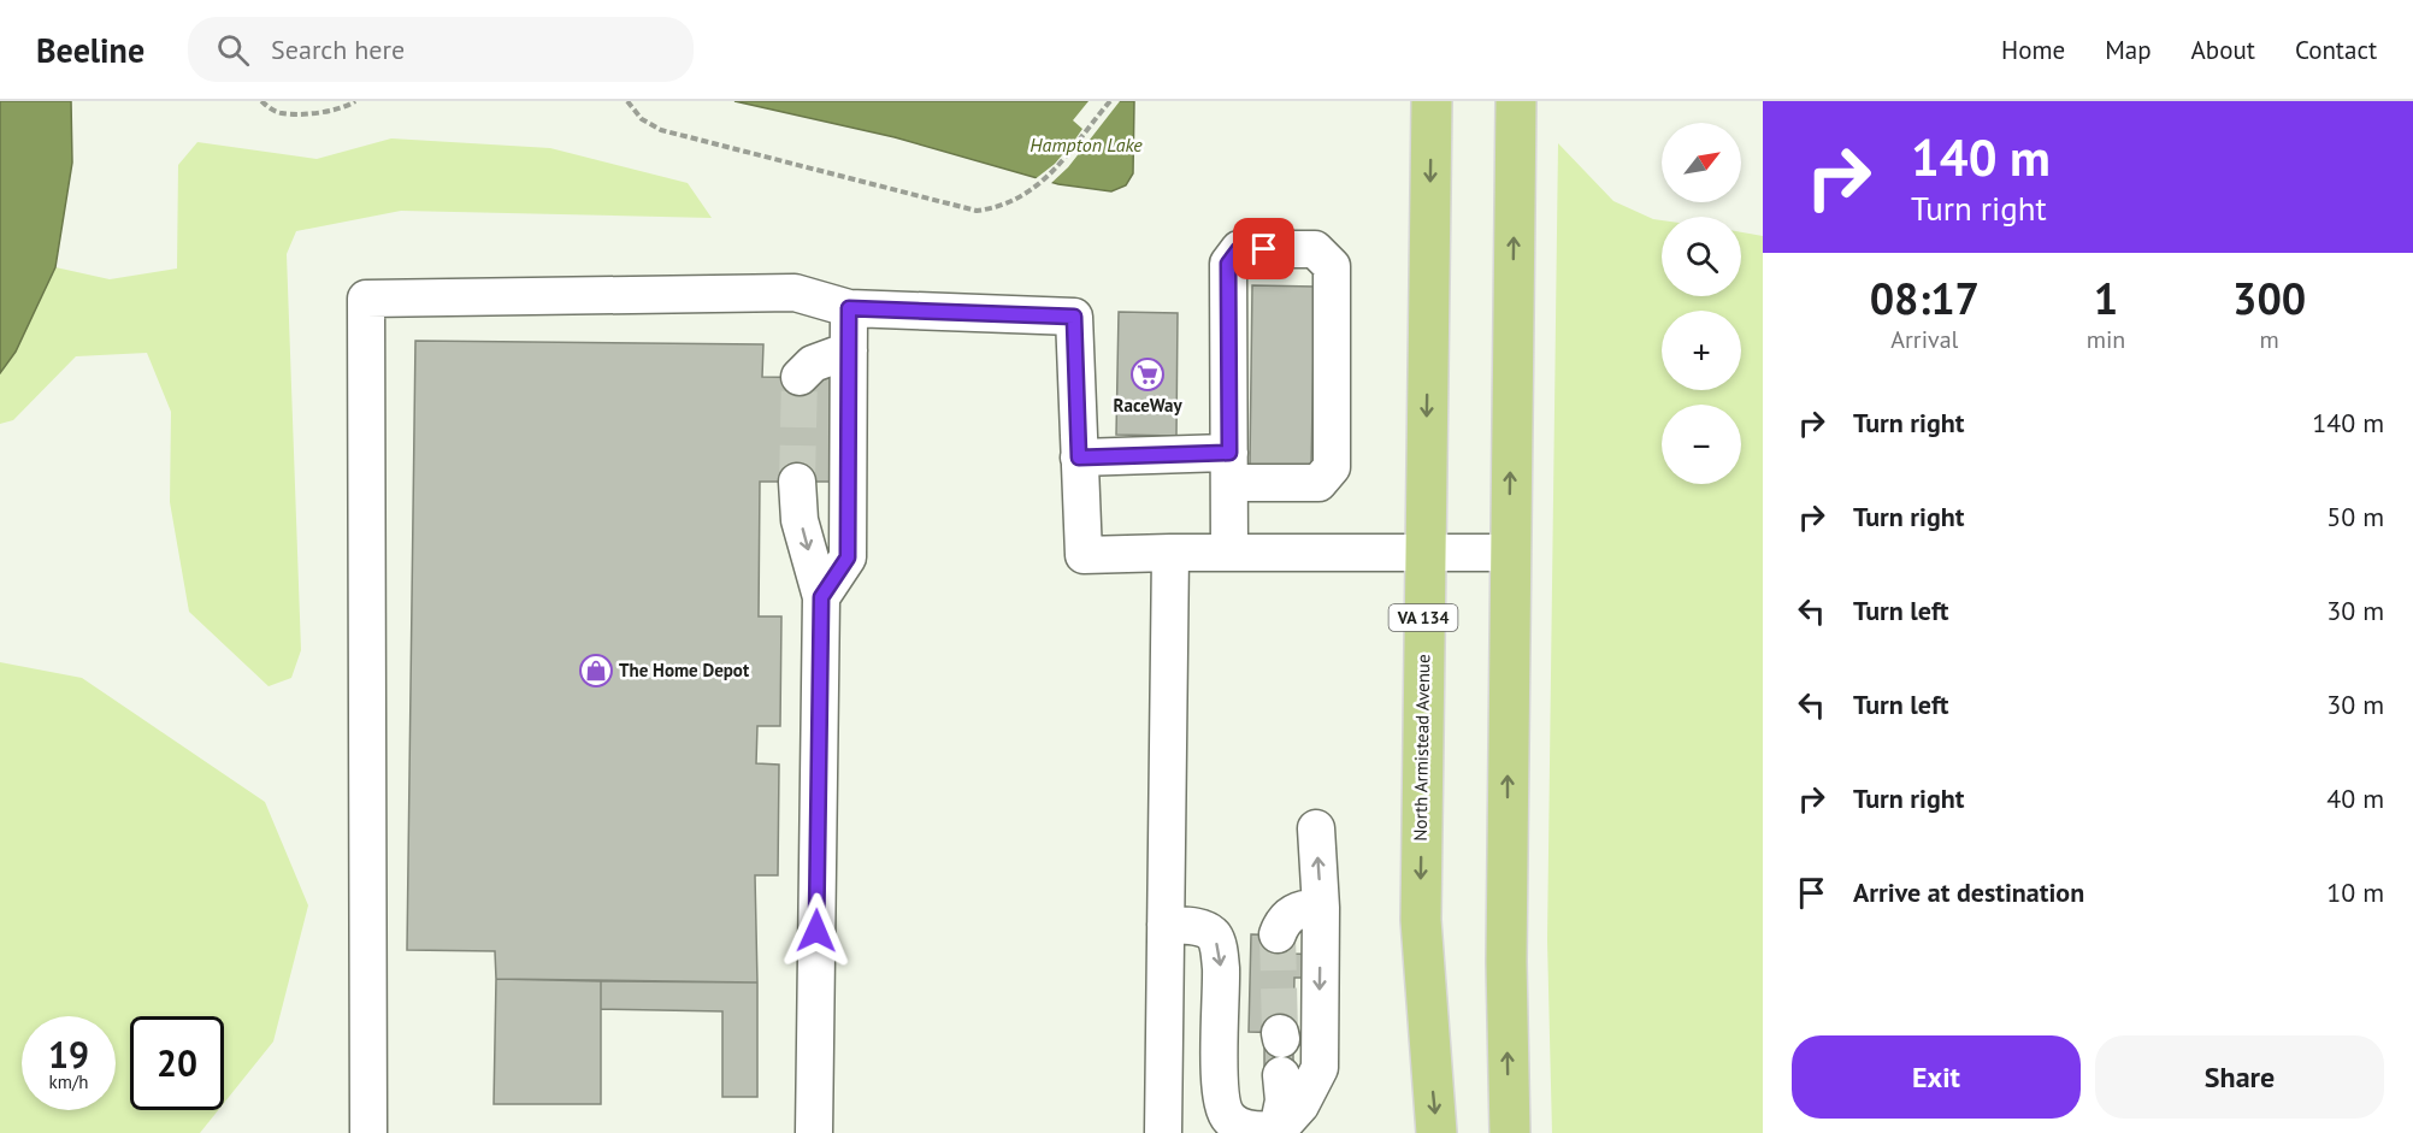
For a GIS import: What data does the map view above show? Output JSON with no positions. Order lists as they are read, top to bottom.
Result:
{
  "streets": {
    "main road": ["VA 134", "North Armistead Avenue"]
  },
  "water": ["Hampton Lake"],
  "places": {
    "supermarket": ["RaceWay"],
    "shop": ["The Home Depot"]
  },
  "north": "top right",
  "page": {
    "header": "Beeline",
    "search": "Search here",
    "nav": [
      "Home",
      "Map",
      "About",
      "Contact"
    ],
    "turn": ["140 m", "Turn right"],
    "map_buttons": ["+", "−"],
    "eta": [
      "08:17",
      "Arrival",
      "1",
      "min",
      "300",
      "m"
    ],
    "list": [
      {
        "name": "Turn right",
        "value": "140 m"
      },
      {
        "name": "Turn right",
        "value": "50 m"
      },
      {
        "name": "Turn left",
        "value": "30 m"
      },
      {
        "name": "Turn left",
        "value": "30 m"
      },
      {
        "name": "Turn right",
        "value": "40 m"
      },
      {
        "name": "Arrive at destination",
        "value": "10 m"
      }
    ],
    "speed": "19 km/h",
    "limit": "20",
    "buttons": ["Exit", "Share"]
  }
}
